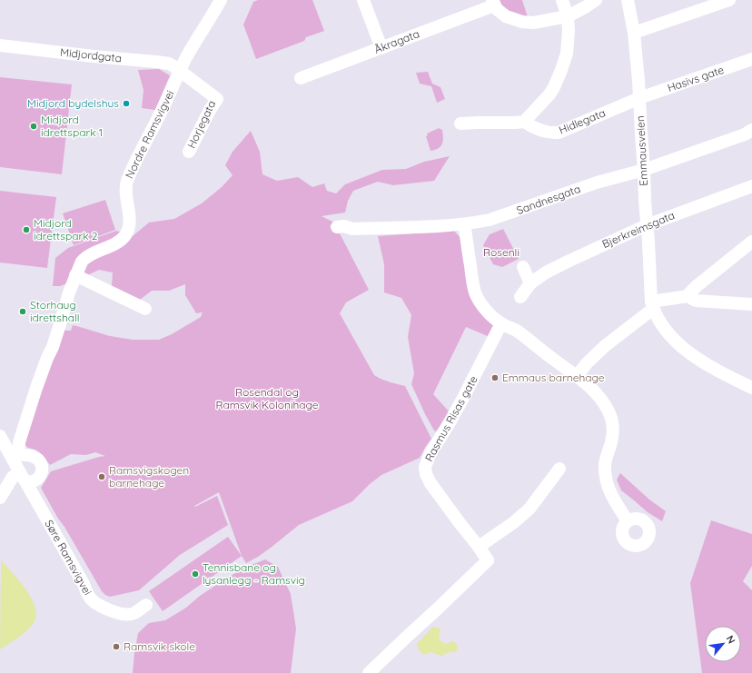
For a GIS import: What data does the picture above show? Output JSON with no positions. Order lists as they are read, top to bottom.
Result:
{
  "streets": {
    "street": [
      "Åkragata",
      "Midjordgata",
      "Hasivs gate",
      "Hidlegata",
      "Horjegata",
      "Nordre Ramsvigvei",
      "Emmausveien",
      "Sandnesgata",
      "Bjerkreimsgata",
      "Rasmus Risas gate",
      "Søre Ramsvigvei"
    ]
  },
  "crossings": [
    ["Midjordgata", "Horjegata"],
    ["Midjordgata", "Nordre Ramsvigvei"],
    ["Hasivs gate", "Hidlegata"],
    ["Hasivs gate", "Emmausveien"],
    ["Hidlegata", "Emmausveien"],
    ["Horjegata", "Nordre Ramsvigvei"],
    ["Nordre Ramsvigvei", "Søre Ramsvigvei"],
    ["Emmausveien", "Sandnesgata"],
    ["Emmausveien", "Bjerkreimsgata"]
  ],
  "parks": ["Rosenli", "Rosendal og Ramsvik Kolonihage"],
  "places": [
    "Midjord bydelshus",
    "Midjord idrettspark 1",
    "Midjord idrettspark 2",
    "Storhaug idrettshall",
    "Emmaus barnehage",
    "Ramsvigskogen barnehage",
    "Tennisbane og lysanlegg - Ramsvig",
    "Ramsvik skole"
  ],
  "north": "top right"
}
